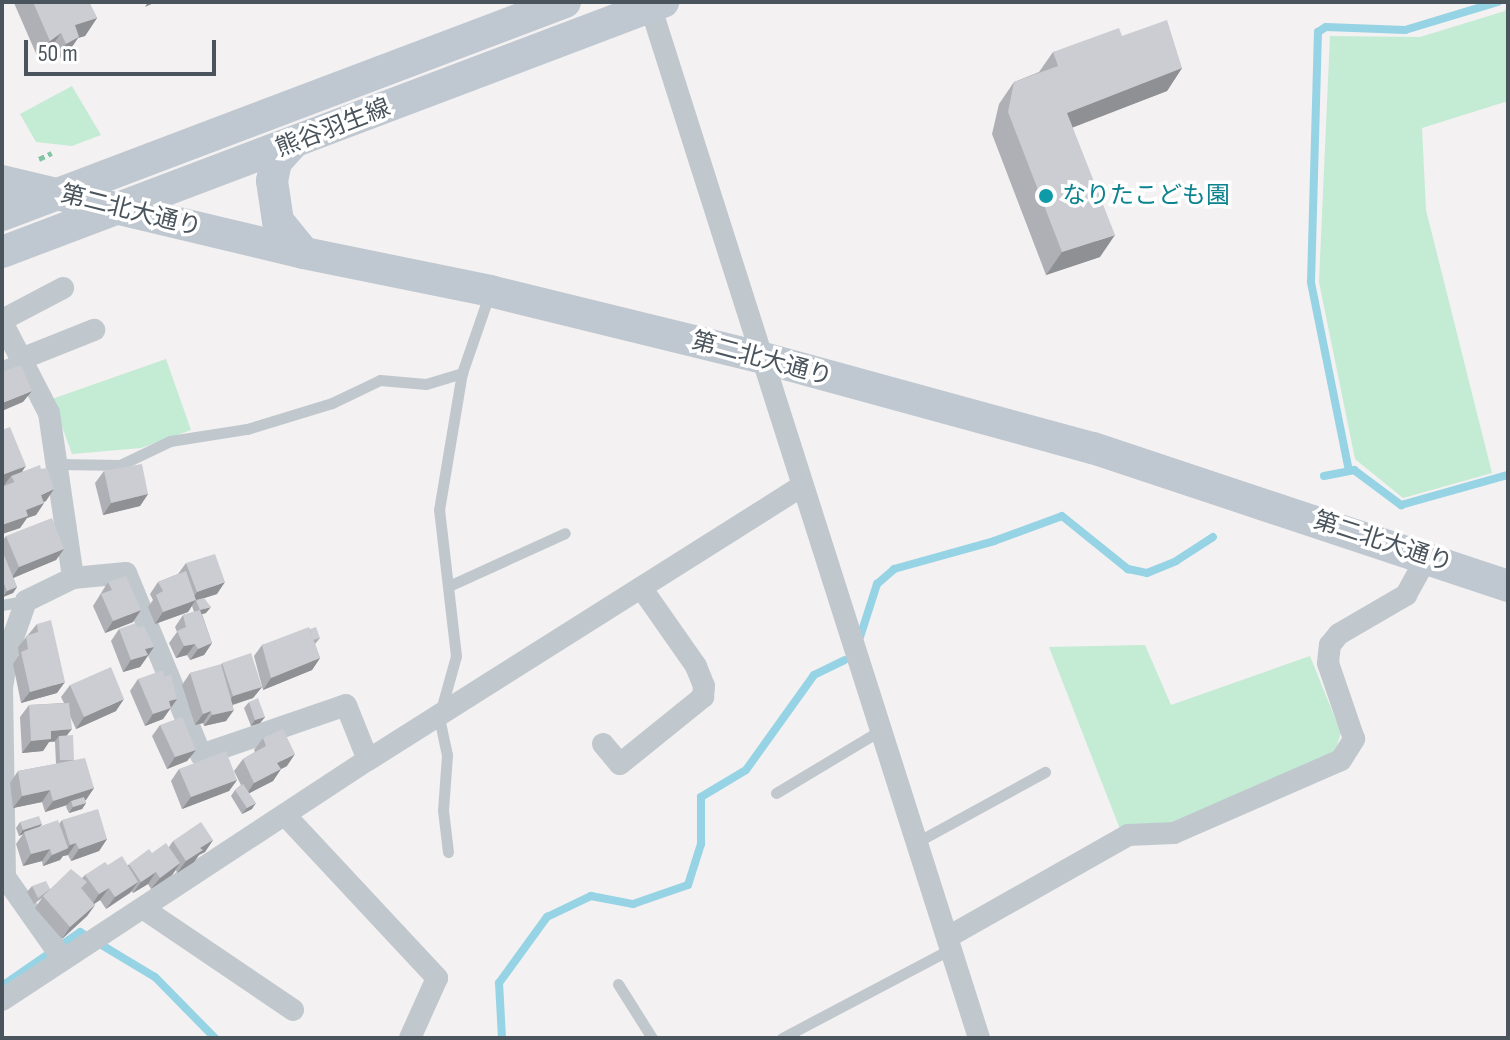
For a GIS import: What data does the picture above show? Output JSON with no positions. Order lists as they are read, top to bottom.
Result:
{
  "streets": {
    "street": ["熊谷羽生線", "第二北大通り"]
  },
  "crossings": [
    ["熊谷羽生線", "第二北大通り"]
  ],
  "places": ["なりたこども園"],
  "scale_bar": "50 m"
}
